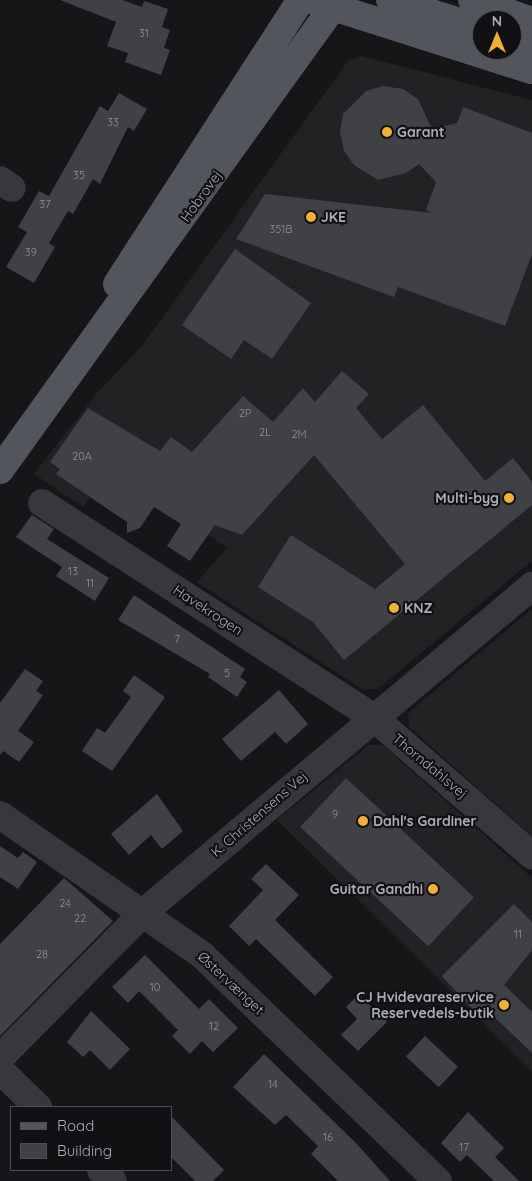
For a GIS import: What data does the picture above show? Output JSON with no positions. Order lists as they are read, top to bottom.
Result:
{
  "streets": {
    "main road": ["Hobrovej"],
    "street": [
      "Havekrogen",
      "Thorndahlsvej",
      "K. Christensens Vej",
      "Østervænget"
    ]
  },
  "crossings": [
    ["Havekrogen", "Thorndahlsvej"],
    ["Havekrogen", "K. Christensens Vej"],
    ["Thorndahlsvej", "K. Christensens Vej"],
    ["K. Christensens Vej", "Østervænget"]
  ],
  "places": [
    "Garant",
    "JKE",
    "Multi-byg",
    "KNZ",
    "Dahl's Gardiner",
    "Guitar Gandhi",
    "CJ Hvidevareservice Reservedels-butik"
  ],
  "house_numbers": [
    "31",
    "33",
    "35",
    "37",
    "351B",
    "39",
    "2P",
    "2L",
    "2M",
    "20A",
    "13",
    "11",
    "7",
    "5",
    "9",
    "24",
    "22",
    "11",
    "28",
    "10",
    "12",
    "14",
    "16",
    "17"
  ],
  "legend": ["Road", "Building"],
  "north": "top"
}
